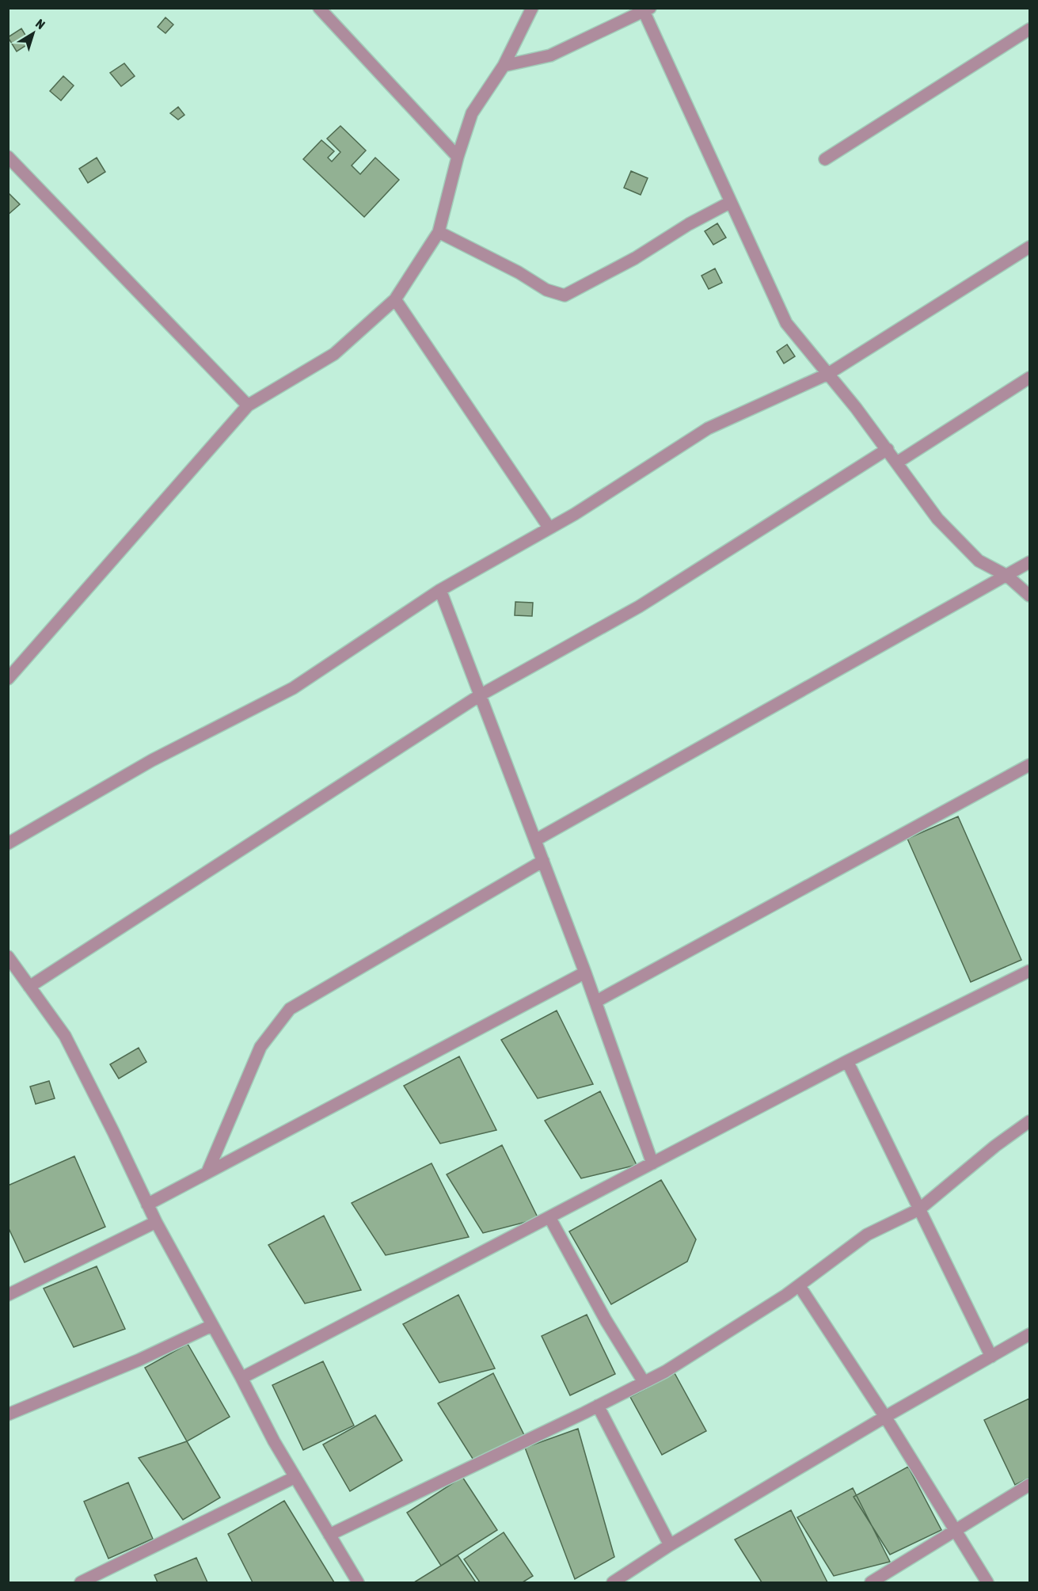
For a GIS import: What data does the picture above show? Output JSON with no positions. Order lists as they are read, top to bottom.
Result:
{
  "north": "top right"
}
